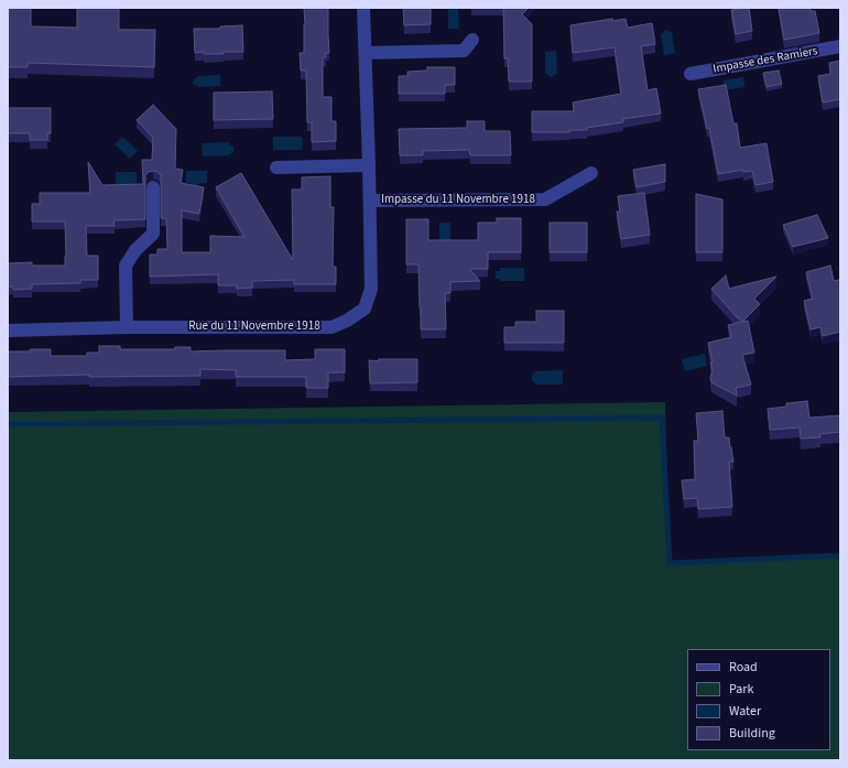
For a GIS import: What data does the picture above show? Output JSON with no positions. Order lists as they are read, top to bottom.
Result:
{
  "streets": {
    "street": ["Impasse des Ramiers", "Impasse du 11 Novembre 1918", "Rue du 11 Novembre 1918"]
  },
  "crossings": [
    ["Impasse du 11 Novembre 1918", "Rue du 11 Novembre 1918"]
  ],
  "legend": [
    "Road",
    "Park",
    "Water",
    "Building"
  ]
}
